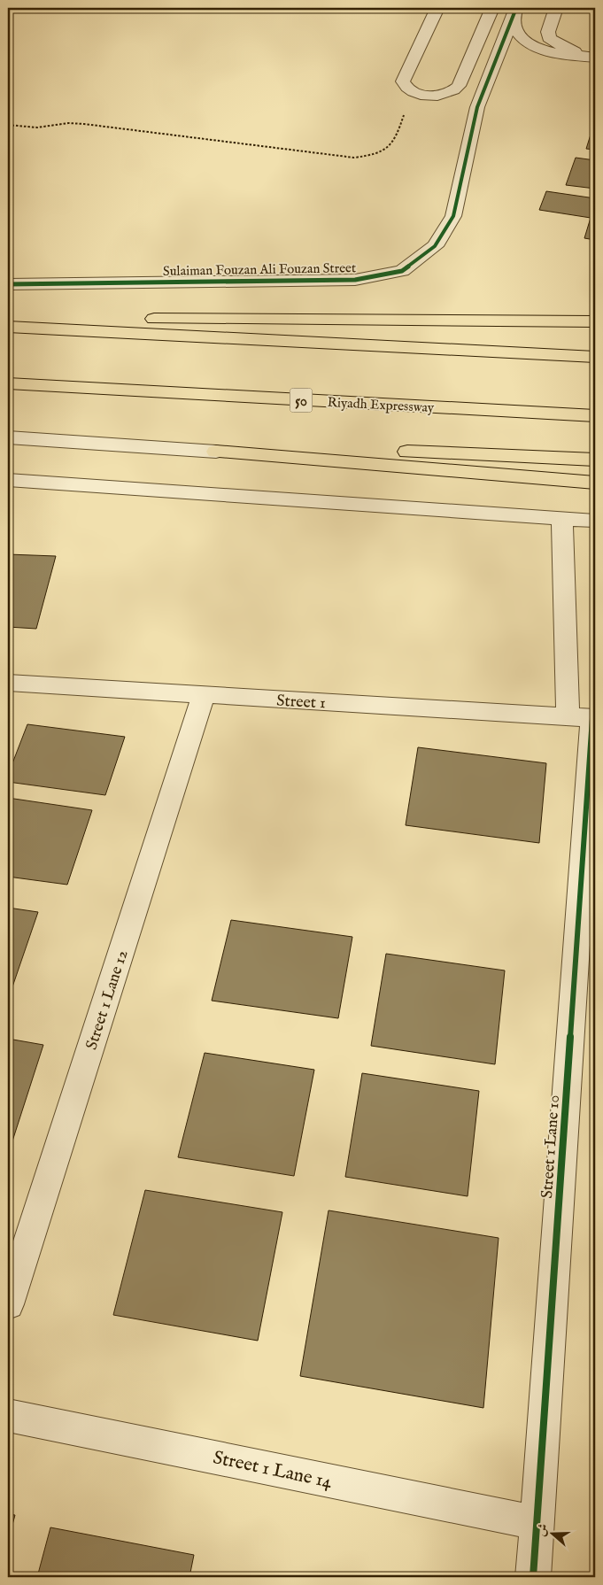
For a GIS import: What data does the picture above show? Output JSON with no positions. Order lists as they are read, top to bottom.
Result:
{
  "streets": {
    "highway": ["50", "Riyadh Expressway"],
    "street": [
      "Sulaiman Fouzan Ali Fouzan Street",
      "Street 1",
      "Street 1 Lane 12",
      "Street 1 Lane 10",
      "Street 1 Lane 14"
    ]
  },
  "crossings": [
    ["Street 1", "Street 1 Lane 12"],
    ["Street 1", "Street 1 Lane 10"],
    ["Street 1 Lane 10", "Street 1 Lane 14"]
  ],
  "north": "left"
}
